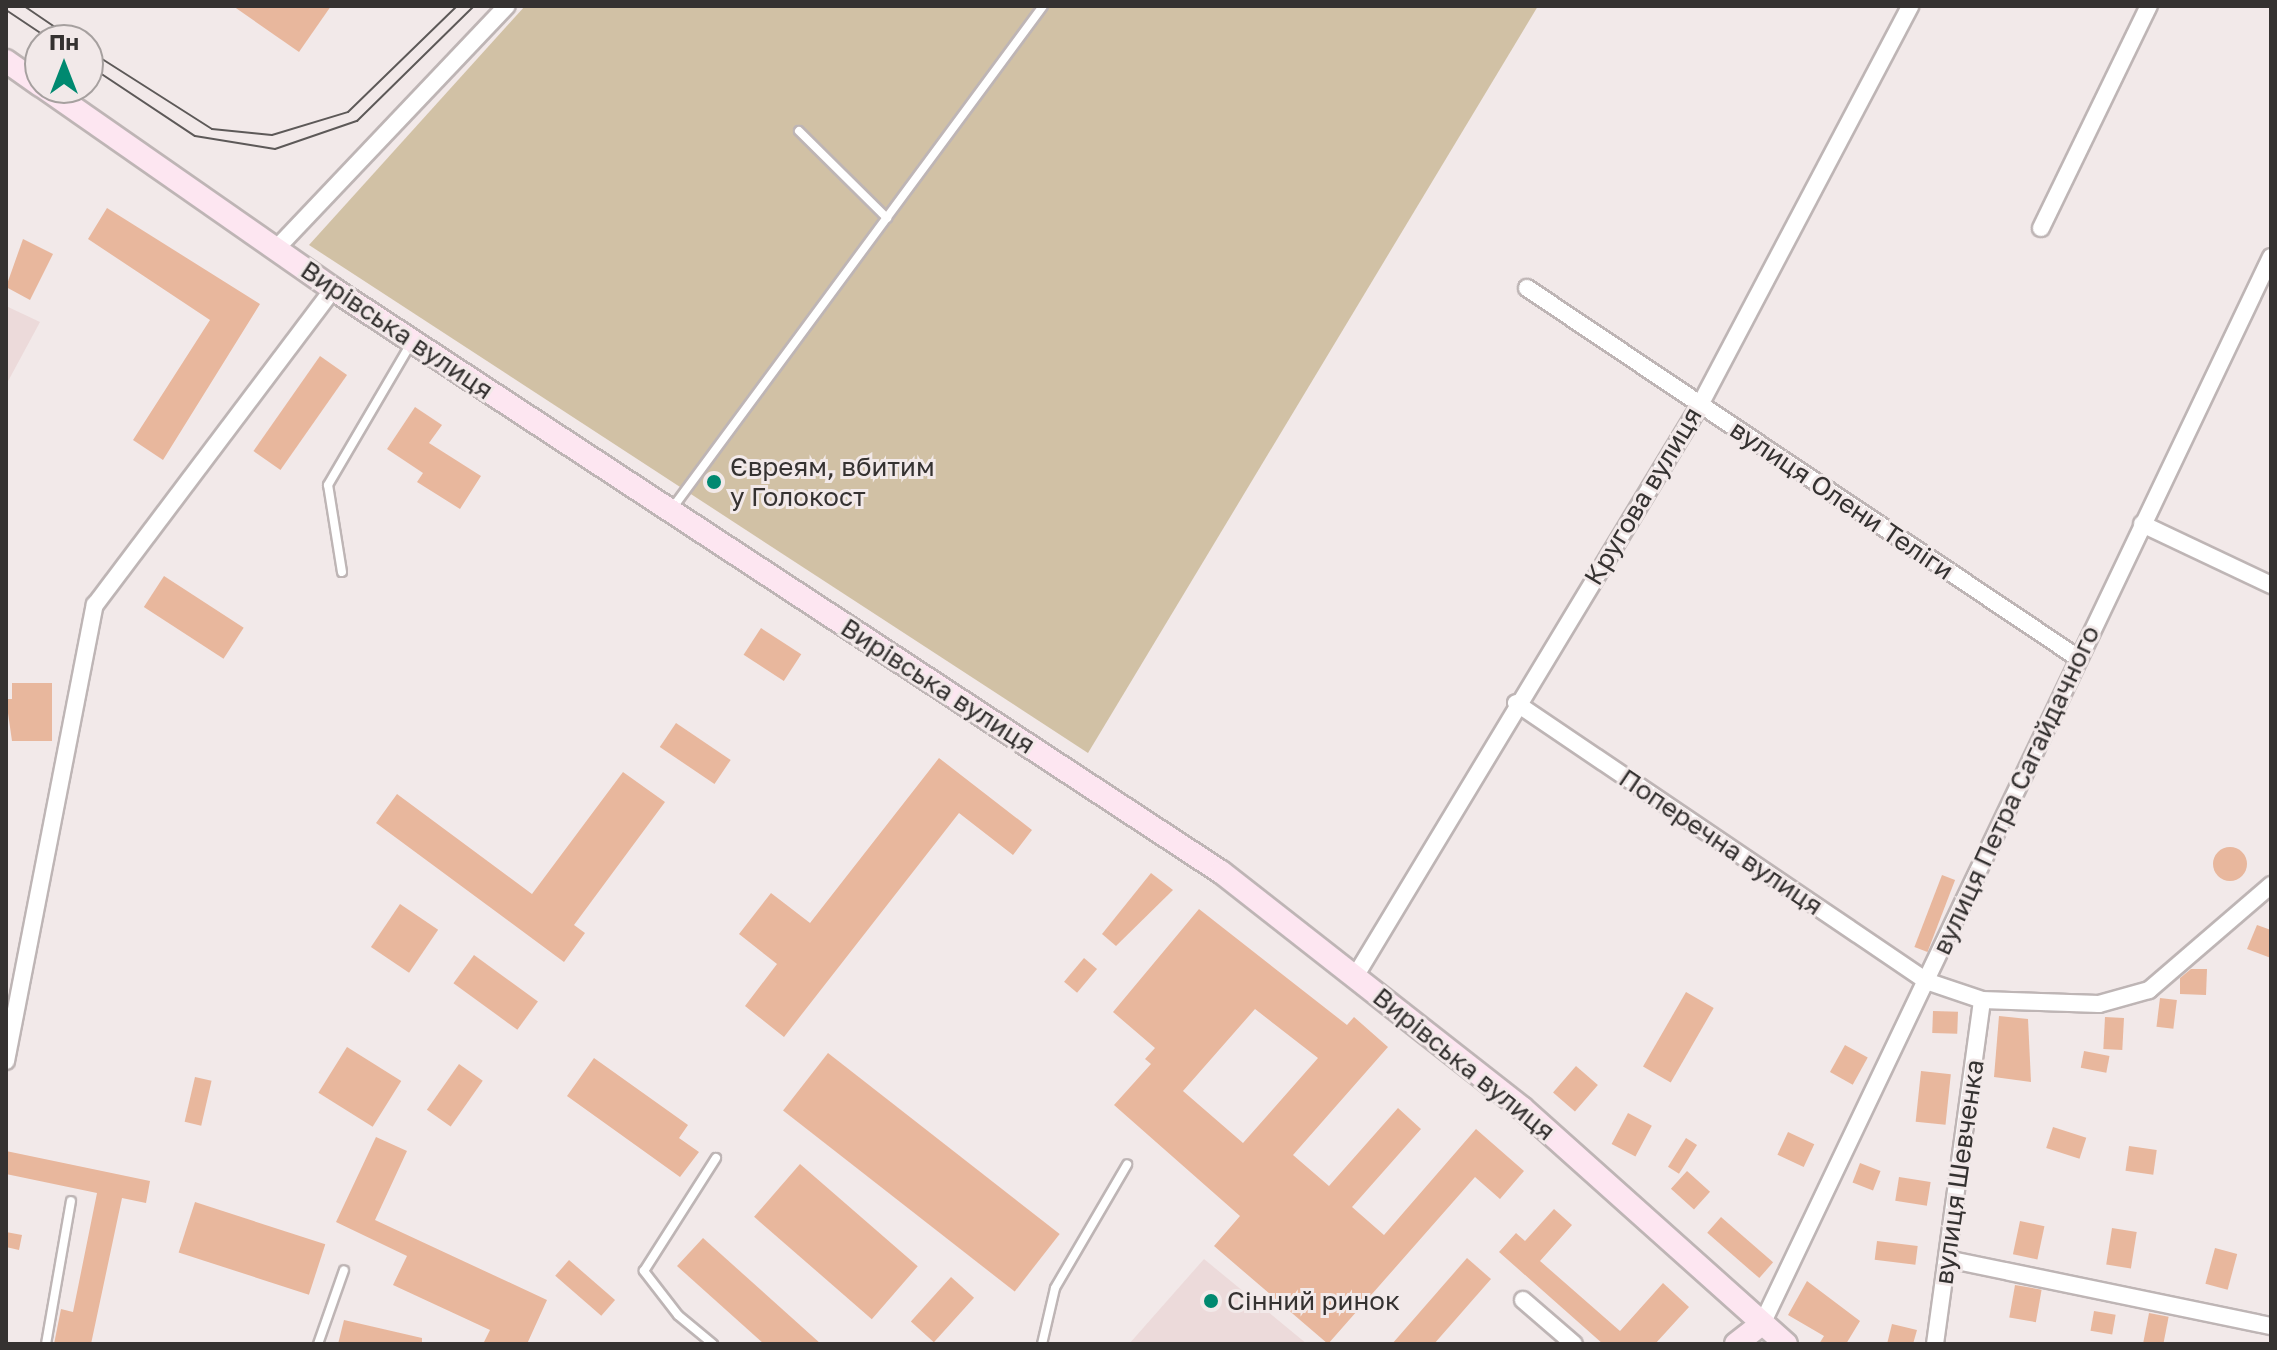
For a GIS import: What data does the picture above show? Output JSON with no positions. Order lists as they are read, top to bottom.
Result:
{
  "streets": {
    "main road": ["Вирівська вулиця"],
    "street": [
      "Кругова вулиця",
      "вулиця Олени Теліги",
      "вулиця Петра Сагайдачного",
      "Поперечна вулиця",
      "вулиця Шевченка"
    ]
  },
  "crossings": [
    ["Вирівська вулиця", "Кругова вулиця"],
    ["Вирівська вулиця", "вулиця Петра Сагайдачного"],
    ["Кругова вулиця", "вулиця Олени Теліги"],
    ["Кругова вулиця", "Поперечна вулиця"],
    ["вулиця Олени Теліги", "вулиця Петра Сагайдачного"],
    ["вулиця Петра Сагайдачного", "Поперечна вулиця"],
    ["Поперечна вулиця", "вулиця Шевченка"]
  ],
  "places": ["Євреям, вбитим у Голокост", "Сінний ринок"],
  "north": "top"
}
